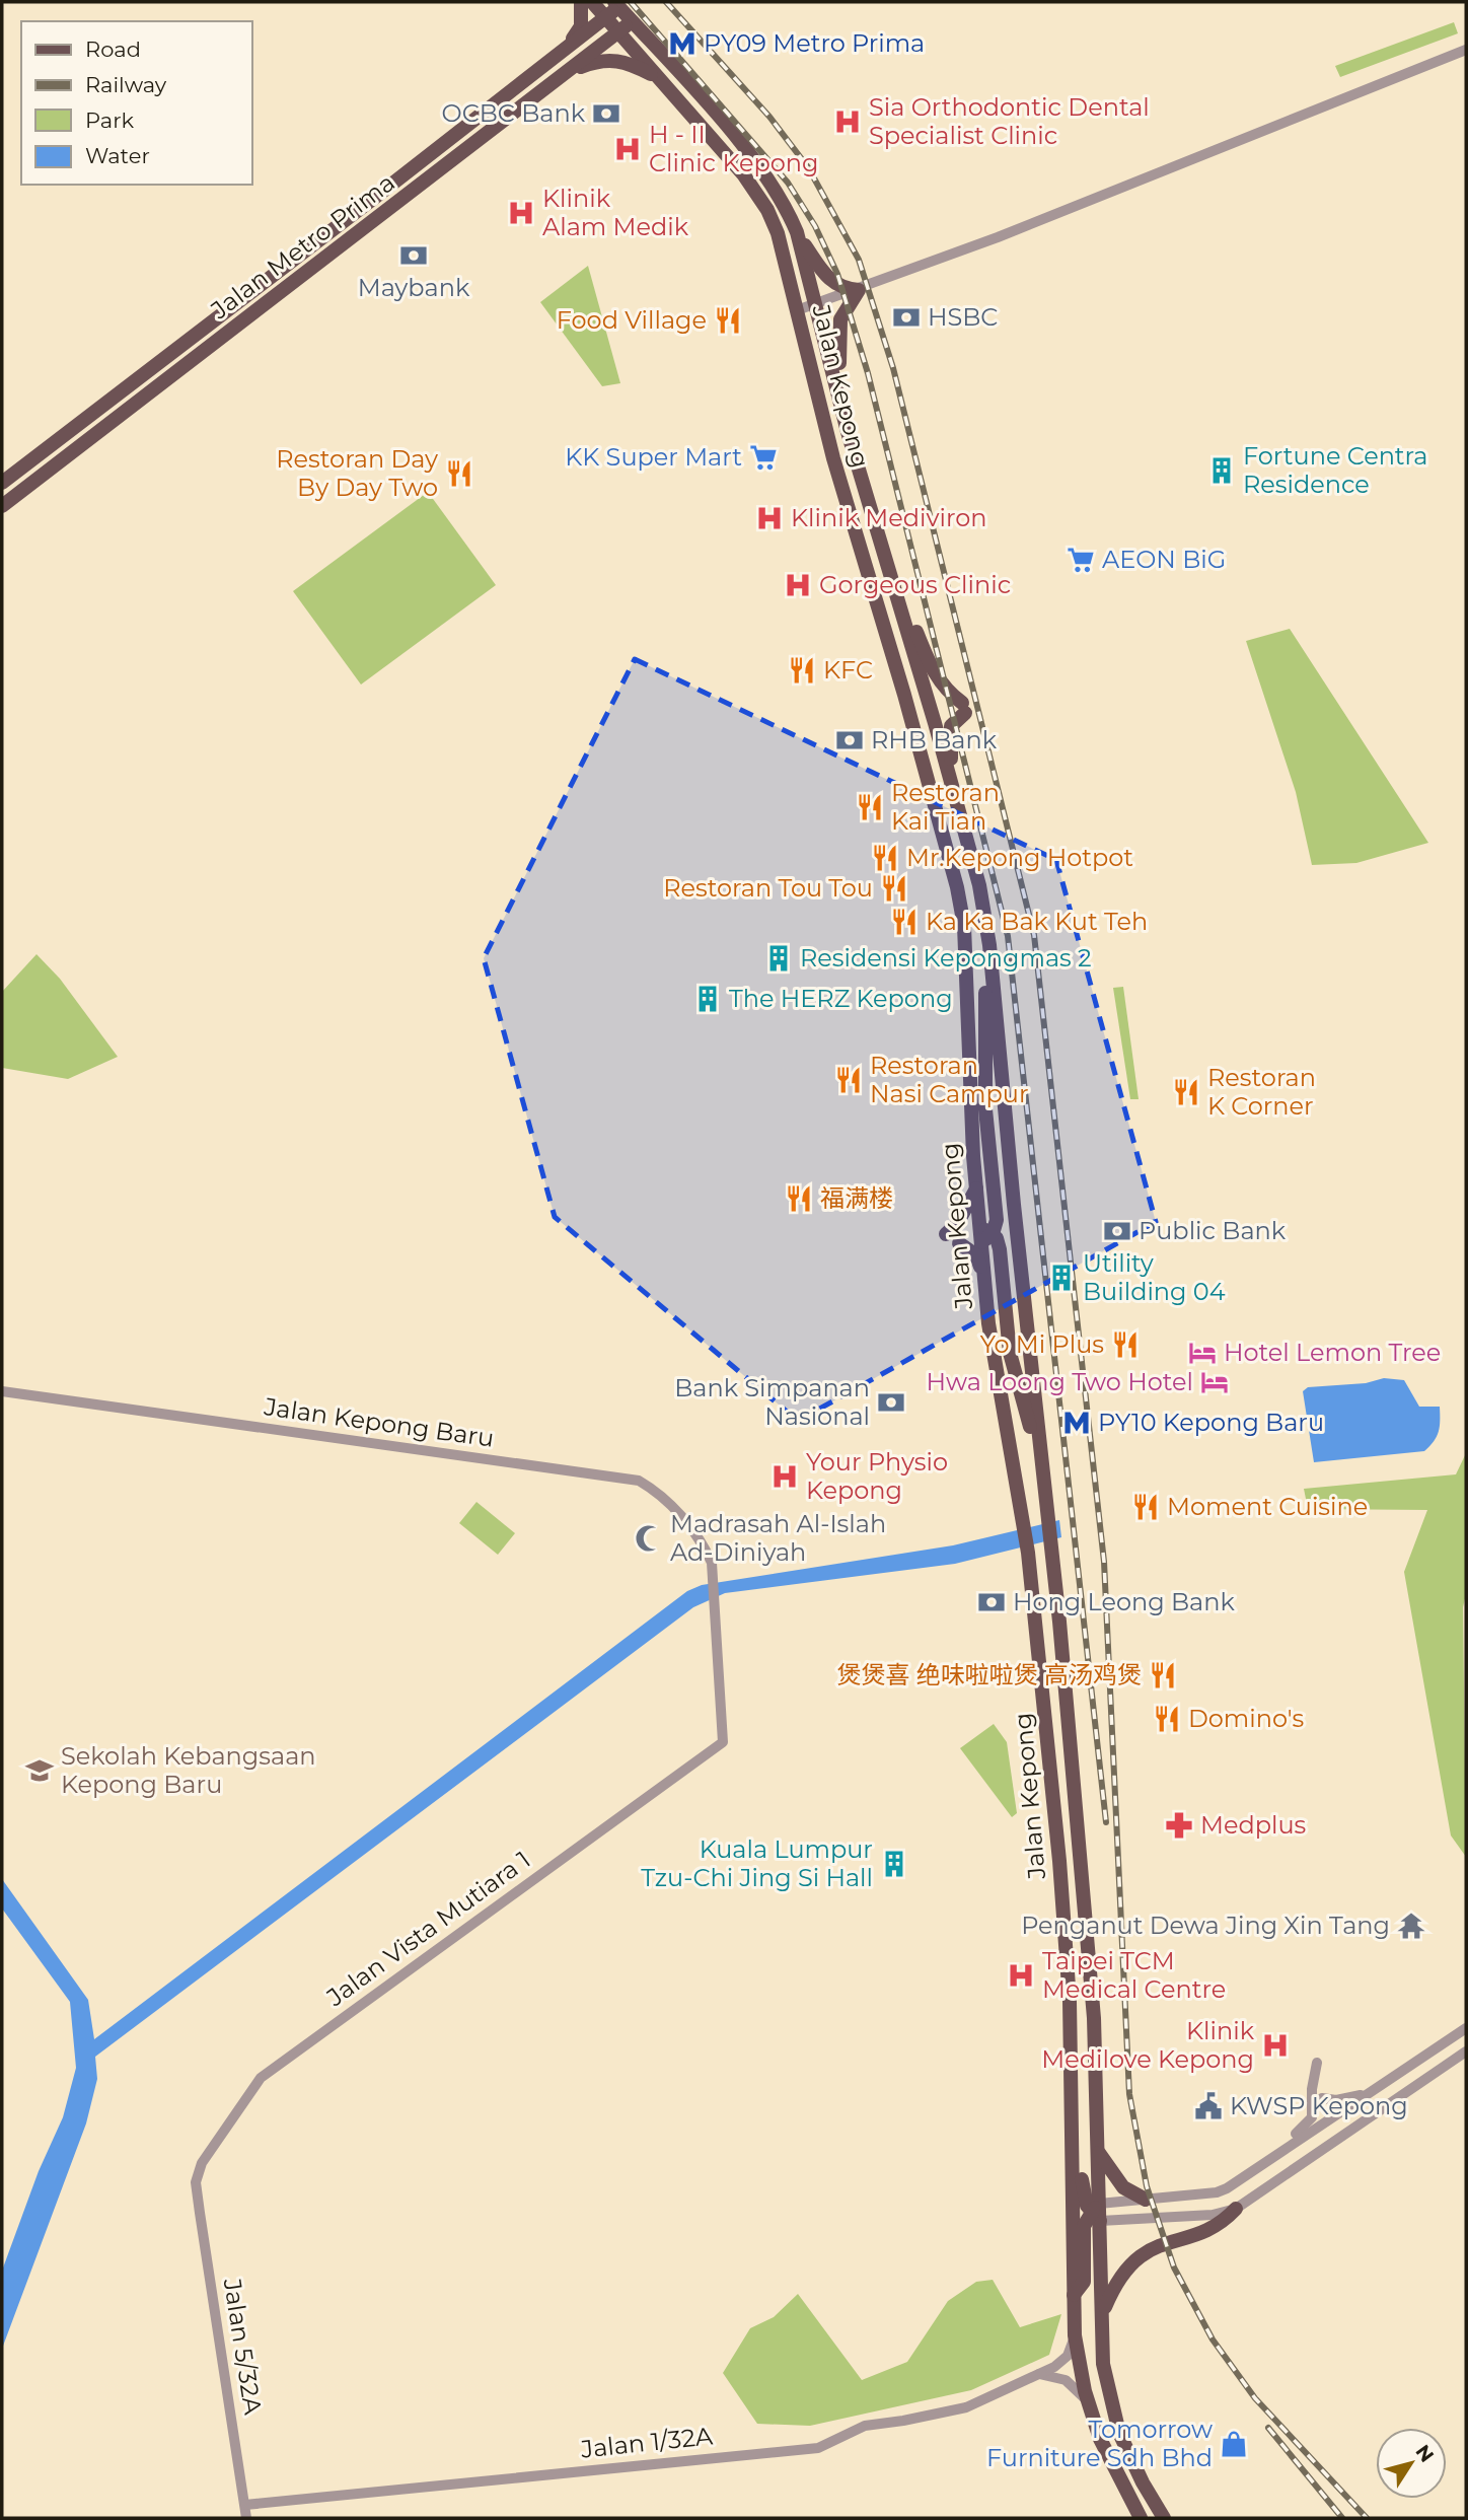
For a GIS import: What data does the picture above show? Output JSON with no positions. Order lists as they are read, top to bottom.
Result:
{
  "streets": {
    "main road": ["Jalan Metro Prima", "Jalan Kepong"],
    "street": [
      "Jalan Kepong Baru",
      "Jalan Vista Mutiara 1",
      "Jalan 5/32A",
      "Jalan 1/32A"
    ]
  },
  "crossings": [
    ["Jalan Metro Prima", "Jalan Kepong"],
    ["Jalan Kepong", "Jalan 1/32A"],
    ["Jalan Kepong Baru", "Jalan Vista Mutiara 1"],
    ["Jalan Vista Mutiara 1", "Jalan 5/32A"],
    ["Jalan 5/32A", "Jalan 1/32A"]
  ],
  "places": {
    "metro station": ["PY09 Metro Prima", "PY10 Kepong Baru"],
    "bank": [
      "OCBC Bank",
      "Maybank",
      "HSBC",
      "RHB Bank",
      "Public Bank",
      "Bank Simpanan Nasional",
      "Hong Leong Bank"
    ],
    "hospital": [
      "Sia Orthodontic Dental Specialist Clinic",
      "H - II Clinic Kepong",
      "Klinik Alam Medik",
      "Klinik Mediviron",
      "Gorgeous Clinic",
      "Your Physio Kepong",
      "Taipei TCM Medical Centre",
      "Klinik Medilove Kepong"
    ],
    "restaurant": [
      "Food Village",
      "Restoran Day By Day Two",
      "KFC",
      "Restoran Kai Tian",
      "Mr.Kepong Hotpot",
      "Restoran Tou Tou",
      "Ka Ka Bak Kut Teh",
      "Restoran Nasi Campur",
      "Restoran K Corner",
      "福满楼",
      "Yo Mi Plus",
      "Moment Cuisine",
      "煲煲喜 绝味啦啦煲 高汤鸡煲",
      "Domino's"
    ],
    "supermarket": ["KK Super Mart", "AEON BiG"],
    "building": [
      "Fortune Centra Residence",
      "Residensi Kepongmas 2",
      "The HERZ Kepong",
      "Utility Building 04",
      "Kuala Lumpur Tzu-Chi Jing Si Hall"
    ],
    "hotel": ["Hotel Lemon Tree", "Hwa Loong Two Hotel"],
    "mosque": ["Madrasah Al-Islah Ad-Diniyah"],
    "school or university": ["Sekolah Kebangsaan Kepong Baru"],
    "pharmacy": ["Medplus"],
    "temple": ["Penganut Dewa Jing Xin Tang"],
    "public building": ["KWSP Kepong"],
    "shop": ["Tomorrow Furniture Sdh Bhd"]
  },
  "legend": [
    "Road",
    "Railway",
    "Park",
    "Water"
  ],
  "north": "top right"
}
